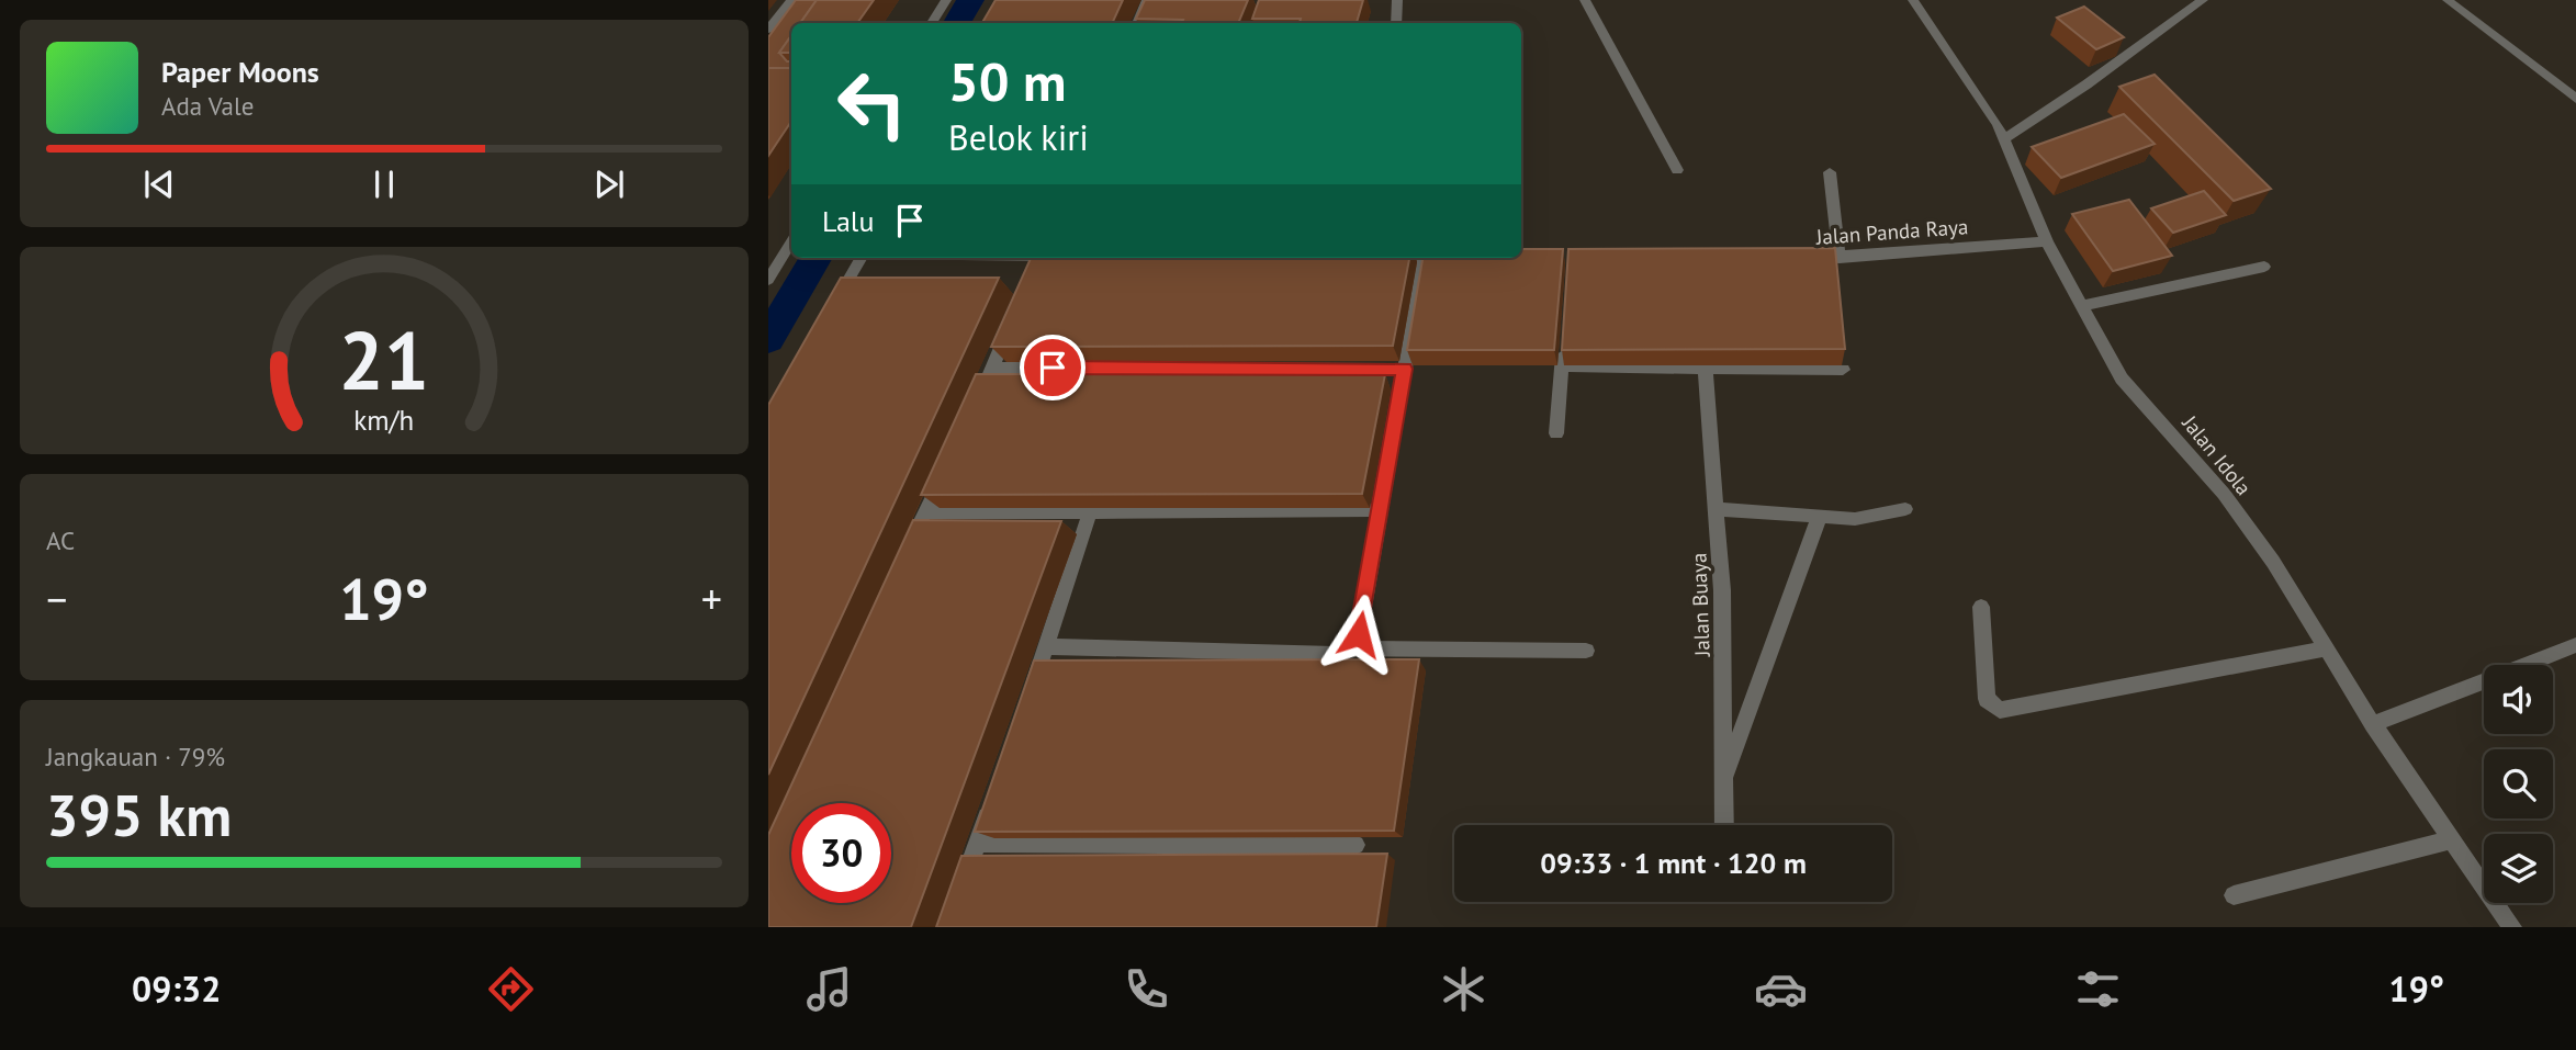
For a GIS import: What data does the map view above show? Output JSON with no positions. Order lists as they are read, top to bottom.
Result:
{
  "streets": {
    "street": ["Jalan Panda Raya", "Jalan Idola", "Jalan Buaya"]
  },
  "crossings": [
    ["Jalan Panda Raya", "Jalan Idola"]
  ],
  "page": {
    "turn": ["50 m", "Belok kiri"],
    "song": ["Paper Moons", "Ada Vale"],
    "then": "Lalu",
    "tile": [
      "AC",
      ["Jangkauan · 79%", "395 km"]
    ],
    "heat": ["−", "19°", "+"],
    "limit": "30",
    "trip": "09:33 · 1 mnt · 120 m",
    "tabs": ["09:32", "19°"],
    "gauge": ["21", "km/h"]
  }
}
